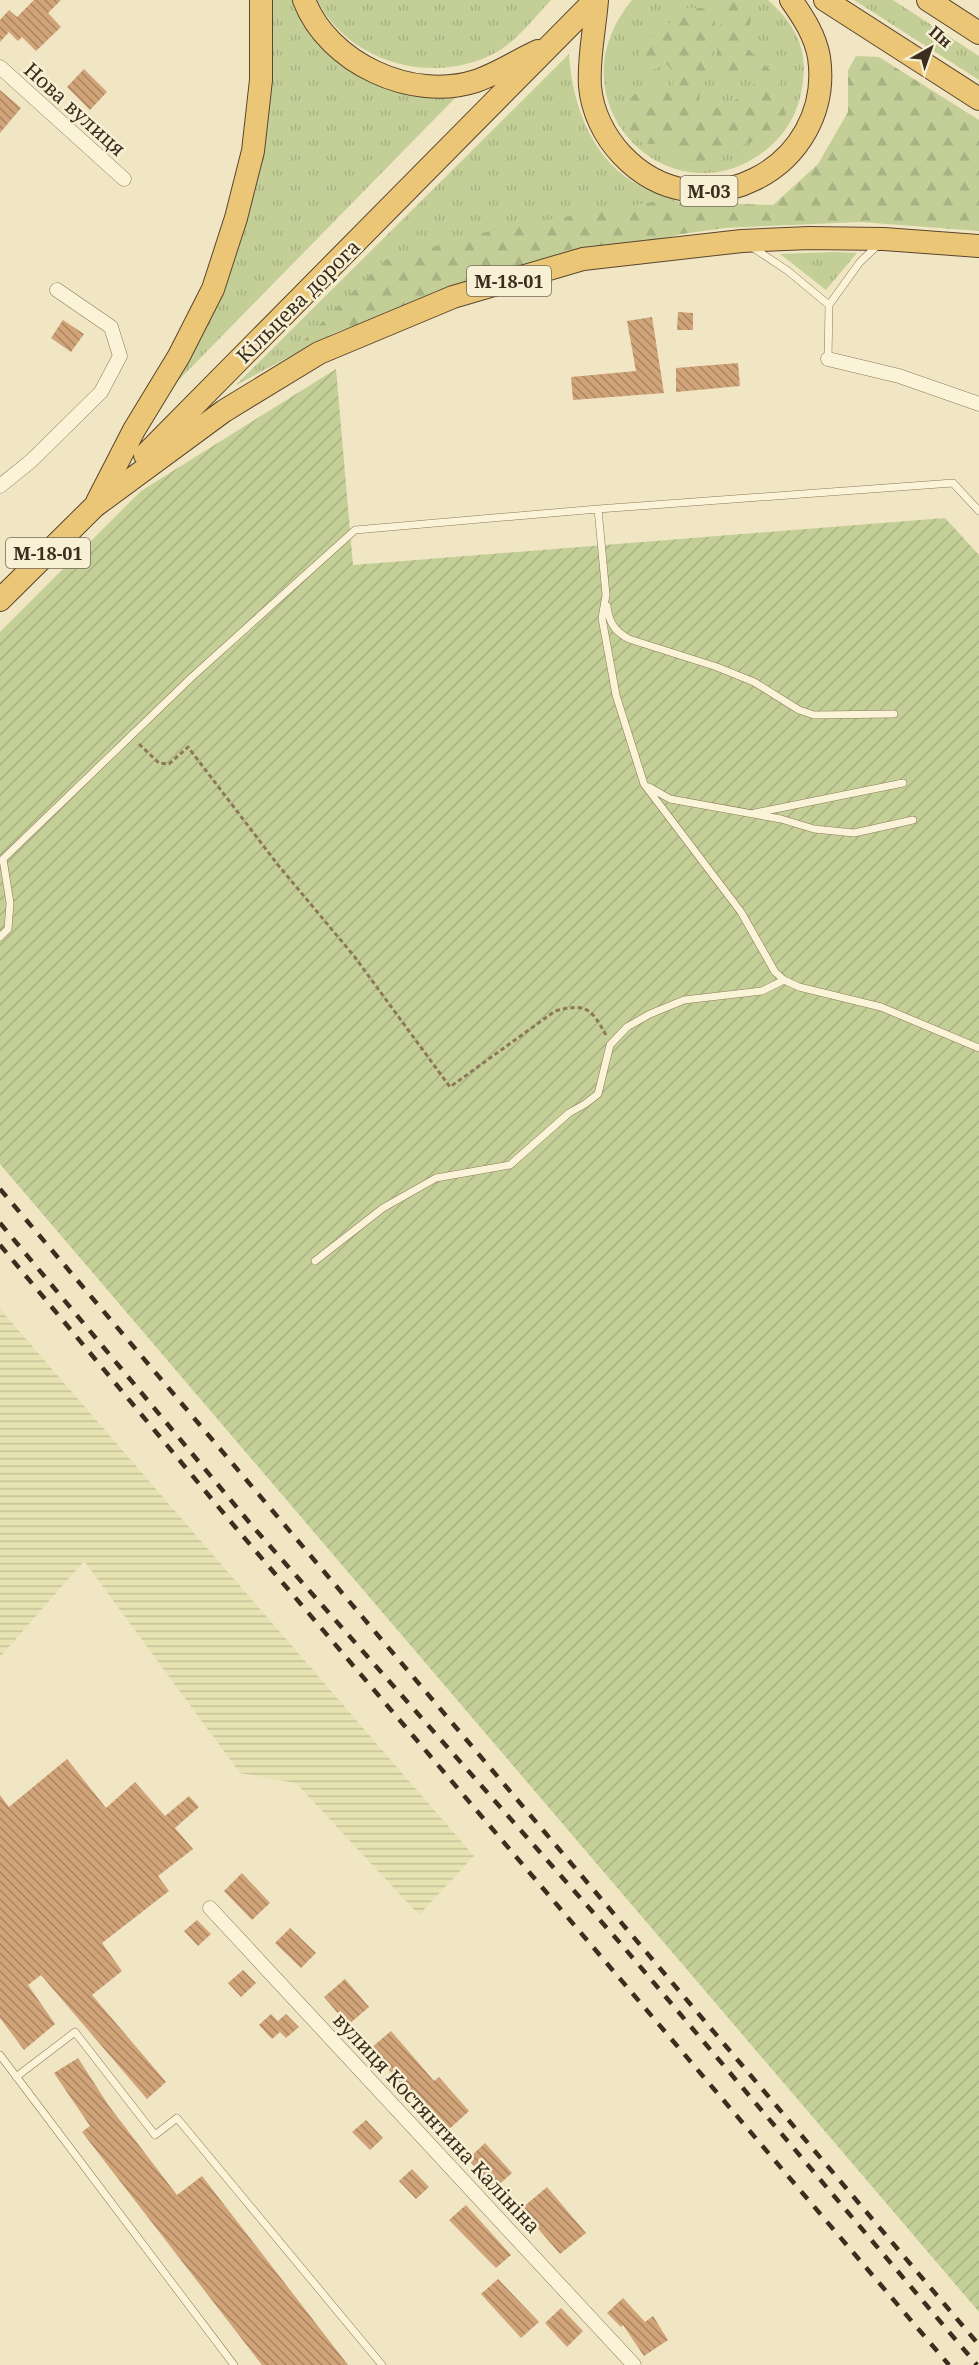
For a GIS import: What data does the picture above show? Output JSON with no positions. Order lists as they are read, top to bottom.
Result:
{
  "streets": {
    "highway": ["М-03", "М-18-01", "Кільцева дорога"],
    "street": ["Нова вулиця", "вулиця Костянтина Калініна"]
  },
  "crossings": [
    ["М-03", "Кільцева дорога"],
    ["М-18-01", "Кільцева дорога"]
  ],
  "north": "top right"
}
